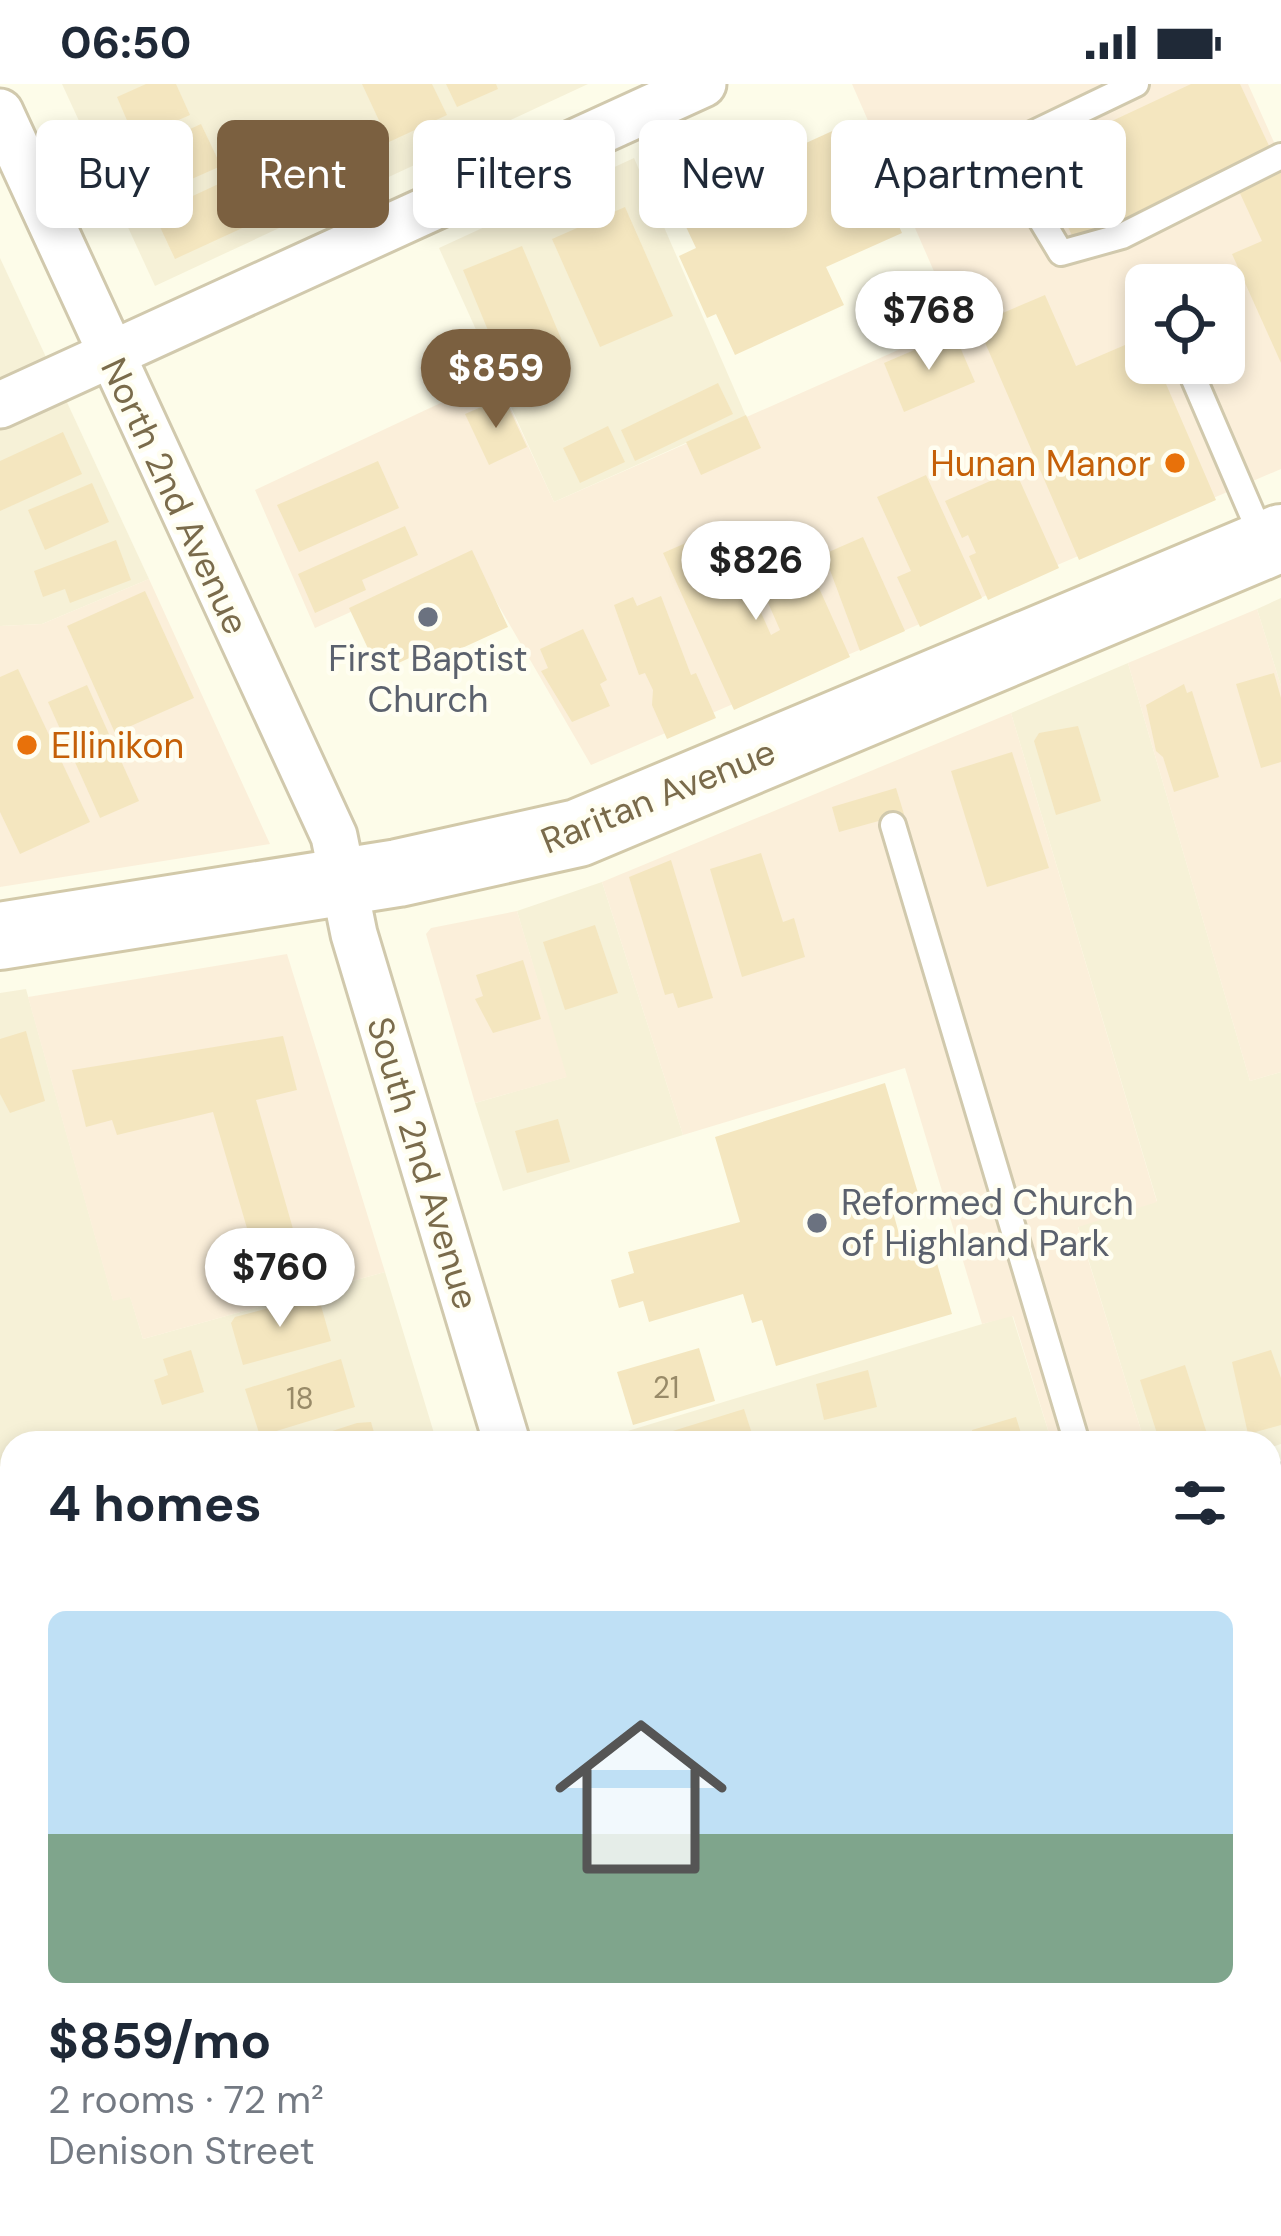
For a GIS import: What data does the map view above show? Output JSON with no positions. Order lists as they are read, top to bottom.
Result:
{
  "streets": {
    "main road": ["Raritan Avenue"],
    "street": ["North 2nd Avenue", "South 2nd Avenue"]
  },
  "crossings": [
    ["North 2nd Avenue", "Raritan Avenue"],
    ["North 2nd Avenue", "South 2nd Avenue"],
    ["Raritan Avenue", "South 2nd Avenue"]
  ],
  "places": [
    "Hunan Manor",
    "First Baptist Church",
    "Ellinikon",
    "Reformed Church of Highland Park"
  ],
  "house_numbers": ["21", "18"],
  "page": {
    "status": "06:50",
    "chip": [
      "Buy",
      "Rent",
      "Filters",
      "New",
      "Apartment"
    ],
    "price": [
      "$768",
      "$859",
      "$826",
      "$760"
    ],
    "heading": "4 homes",
    "list": [
      {
        "name": "$859/mo",
        "note": "2 rooms · 72 m² · Denison Street"
      }
    ]
  }
}
